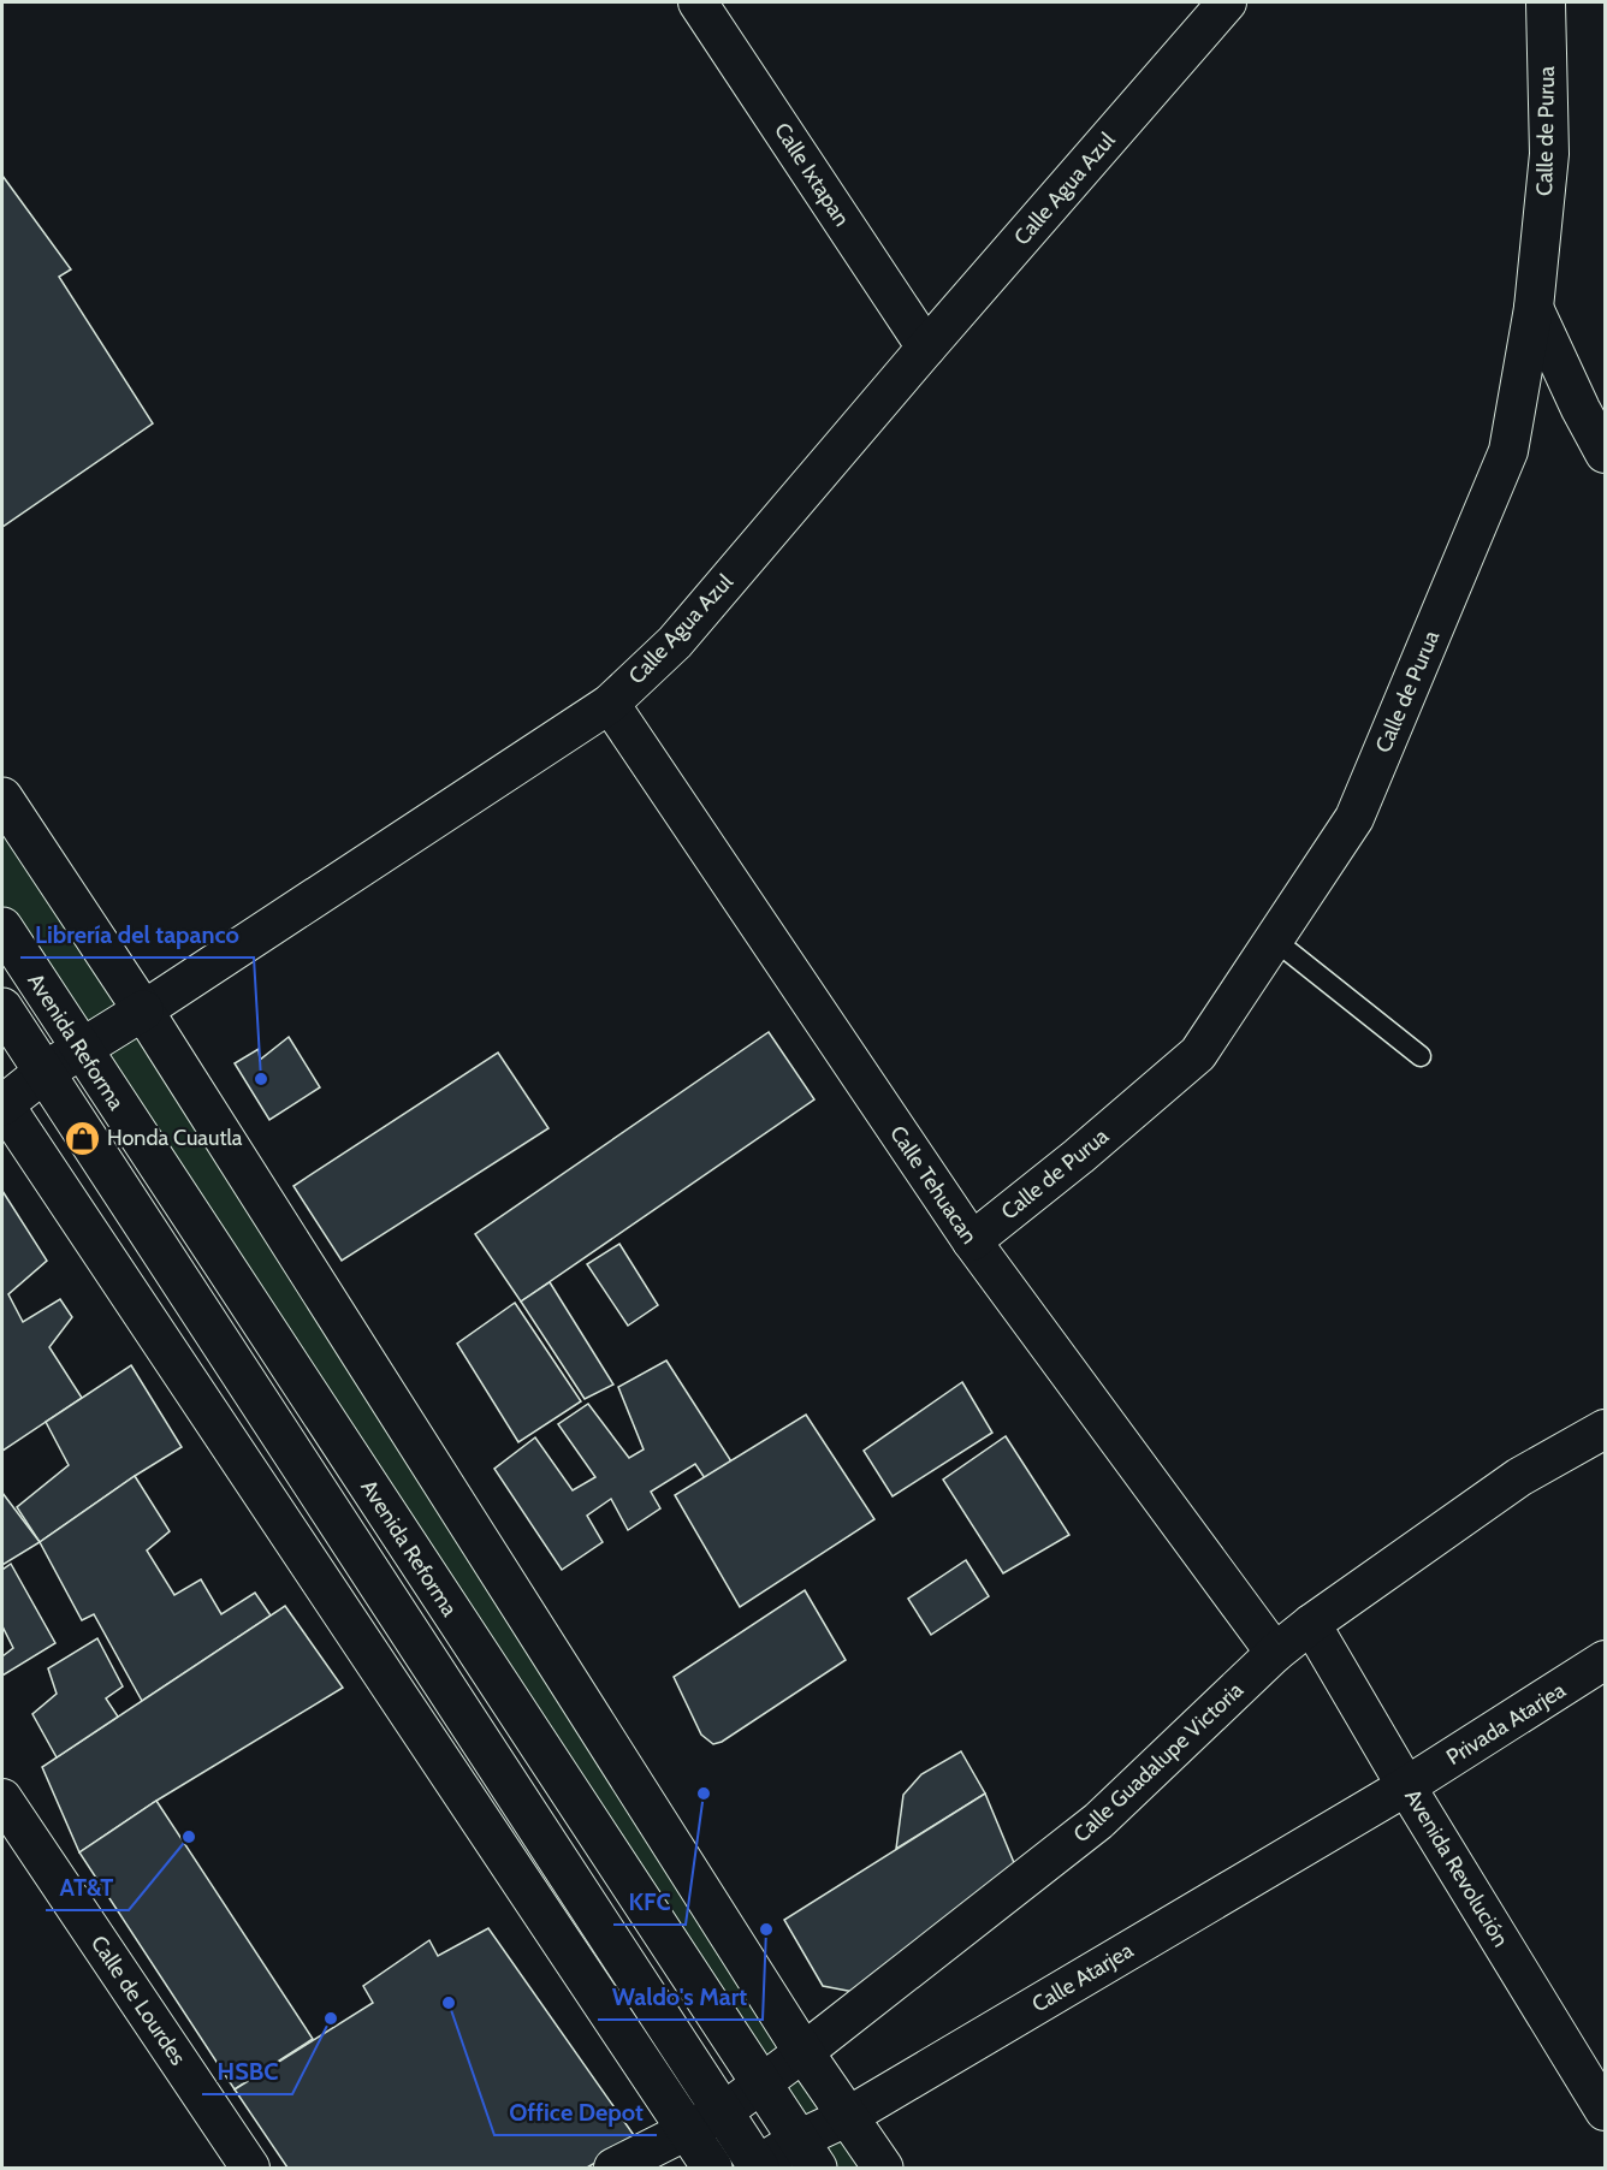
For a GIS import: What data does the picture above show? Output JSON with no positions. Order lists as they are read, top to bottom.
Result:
{
  "streets": {
    "street": [
      "Calle de Purua",
      "Calle Ixtapan",
      "Calle Agua Azul",
      "Avenida Reforma",
      "Calle Tehuacan",
      "Privada Atarjea",
      "Calle Guadalupe Victoria",
      "Avenida Revolución",
      "Calle Atarjea",
      "Calle de Lourdes"
    ]
  },
  "crossings": [
    ["Calle de Purua", "Calle Tehuacan"],
    ["Calle Ixtapan", "Calle Agua Azul"],
    ["Calle Agua Azul", "Avenida Reforma"],
    ["Calle Agua Azul", "Calle Tehuacan"],
    ["Avenida Reforma", "Calle Guadalupe Victoria"],
    ["Avenida Reforma", "Calle Atarjea"],
    ["Calle Tehuacan", "Calle Guadalupe Victoria"],
    ["Privada Atarjea", "Avenida Revolución"],
    ["Privada Atarjea", "Calle Atarjea"],
    ["Calle Guadalupe Victoria", "Avenida Revolución"],
    ["Avenida Revolución", "Calle Atarjea"]
  ],
  "places": {
    "other": [
      "Librería del tapanco",
      "KFC",
      "AT&T",
      "Waldo's Mart",
      "Office Depot",
      "HSBC"
    ],
    "shop": ["Honda Cuautla"]
  }
}
